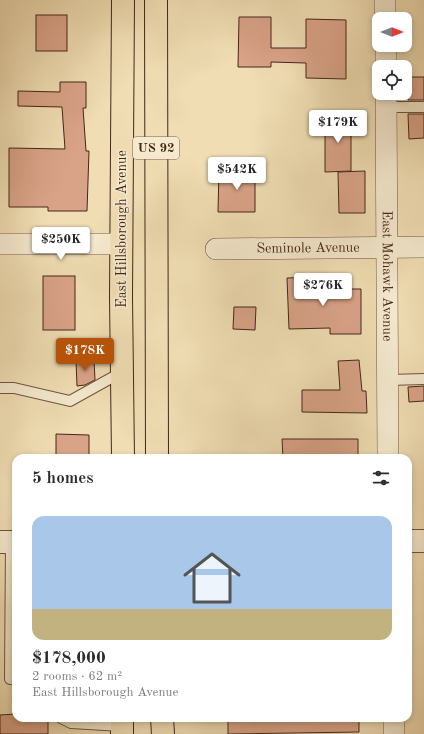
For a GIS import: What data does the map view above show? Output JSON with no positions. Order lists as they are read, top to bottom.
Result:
{
  "streets": {
    "main road": ["US 92", "East Hillsborough Avenue"],
    "street": ["Seminole Avenue", "East Mohawk Avenue"]
  },
  "crossings": [
    ["Seminole Avenue", "East Mohawk Avenue"]
  ],
  "north": "right",
  "page": {
    "price": [
      "$179K",
      "$542K",
      "$250K",
      "$276K",
      "$178K"
    ],
    "heading": "5 homes",
    "list": [
      {
        "name": "$178,000",
        "note": "2 rooms · 62 m² · East Hillsborough Avenue"
      }
    ]
  }
}
